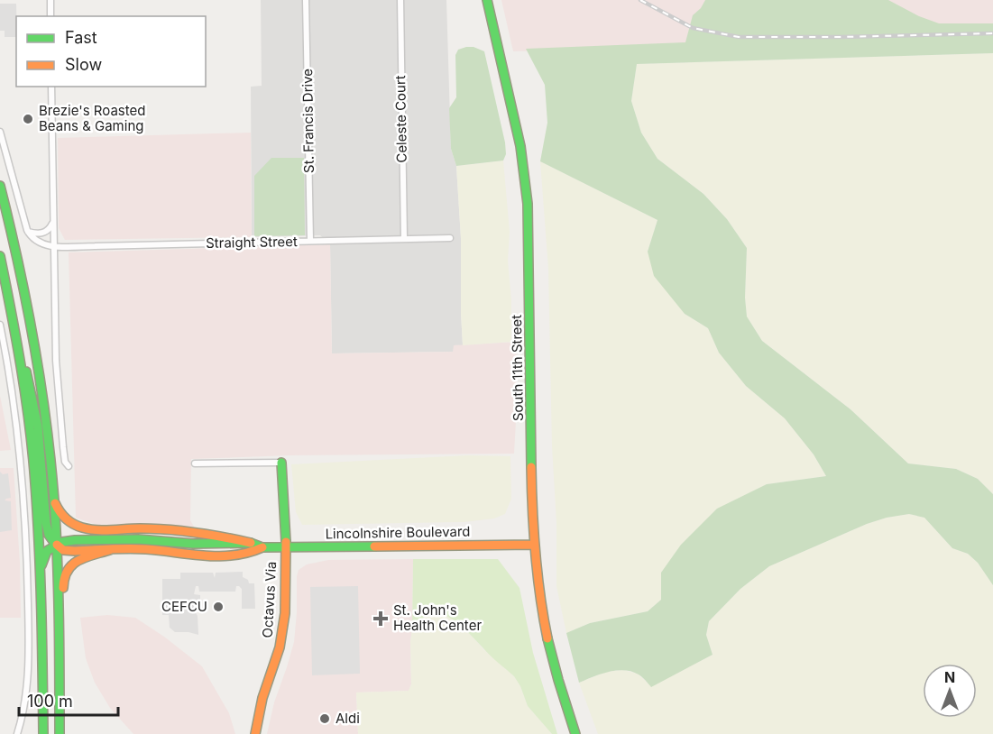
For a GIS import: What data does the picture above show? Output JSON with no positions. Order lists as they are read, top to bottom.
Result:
{
  "streets": {
    "street": [
      "Celeste Court",
      "St. Francis Drive",
      "Straight Street",
      "South 11th Street",
      "Lincolnshire Boulevard",
      "Octavus Via"
    ]
  },
  "crossings": [
    ["Celeste Court", "Straight Street"],
    ["St. Francis Drive", "Straight Street"],
    ["South 11th Street", "Lincolnshire Boulevard"],
    ["Lincolnshire Boulevard", "Octavus Via"]
  ],
  "places": {
    "other": ["Brezie's Roasted Beans & Gaming", "CEFCU", "Aldi"],
    "health": ["St. John's Health Center"]
  },
  "legend": ["Fast", "Slow"],
  "scale_bar": "100 m",
  "north": "top"
}
